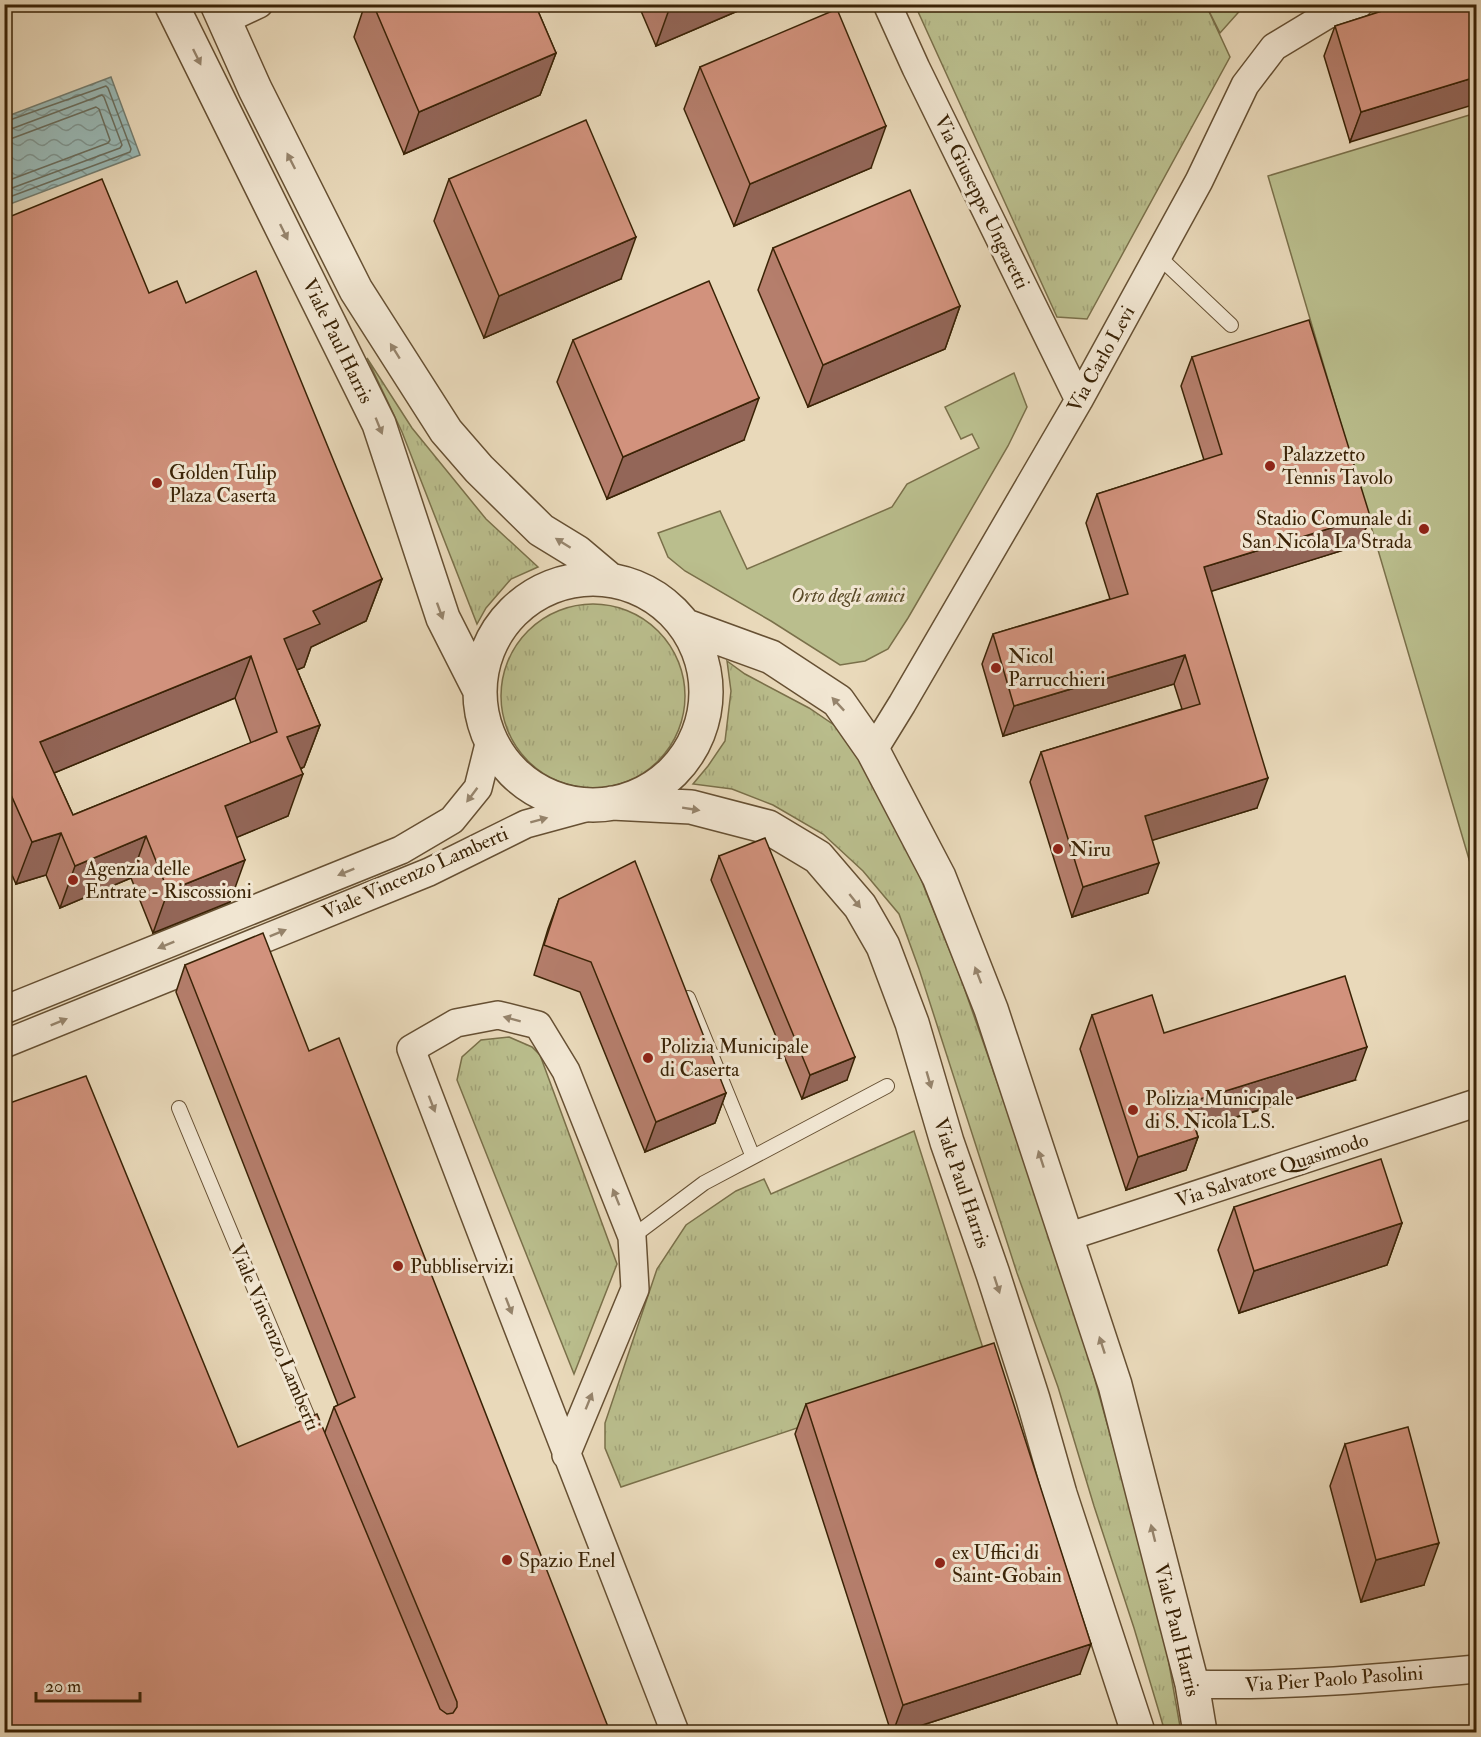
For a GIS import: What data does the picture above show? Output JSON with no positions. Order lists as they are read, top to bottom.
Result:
{
  "streets": {
    "street": [
      "Via Giuseppe Ungaretti",
      "Viale Paul Harris",
      "Via Carlo Levi",
      "Viale Vincenzo Lamberti",
      "Via Salvatore Quasimodo",
      "Via Pier Paolo Pasolini"
    ]
  },
  "crossings": [
    ["Via Giuseppe Ungaretti", "Via Carlo Levi"],
    ["Viale Paul Harris", "Via Carlo Levi"],
    ["Viale Paul Harris", "Viale Vincenzo Lamberti"],
    ["Viale Paul Harris", "Via Salvatore Quasimodo"],
    ["Viale Paul Harris", "Via Pier Paolo Pasolini"]
  ],
  "parks": ["Orto degli amici"],
  "places": [
    "Palazzetto Tennis Tavolo",
    "Golden Tulip Plaza Caserta",
    "Stadio Comunale di San Nicola La Strada",
    "Nicol Parrucchieri",
    "Niru",
    "Agenzia delle Entrate - Riscossioni",
    "Polizia Municipale di Caserta",
    "Polizia Municipale di S. Nicola L.S.",
    "Pubbliservizi",
    "Spazio Enel",
    "ex Uffici di Saint-Gobain"
  ],
  "scale_bar": "20 m"
}
